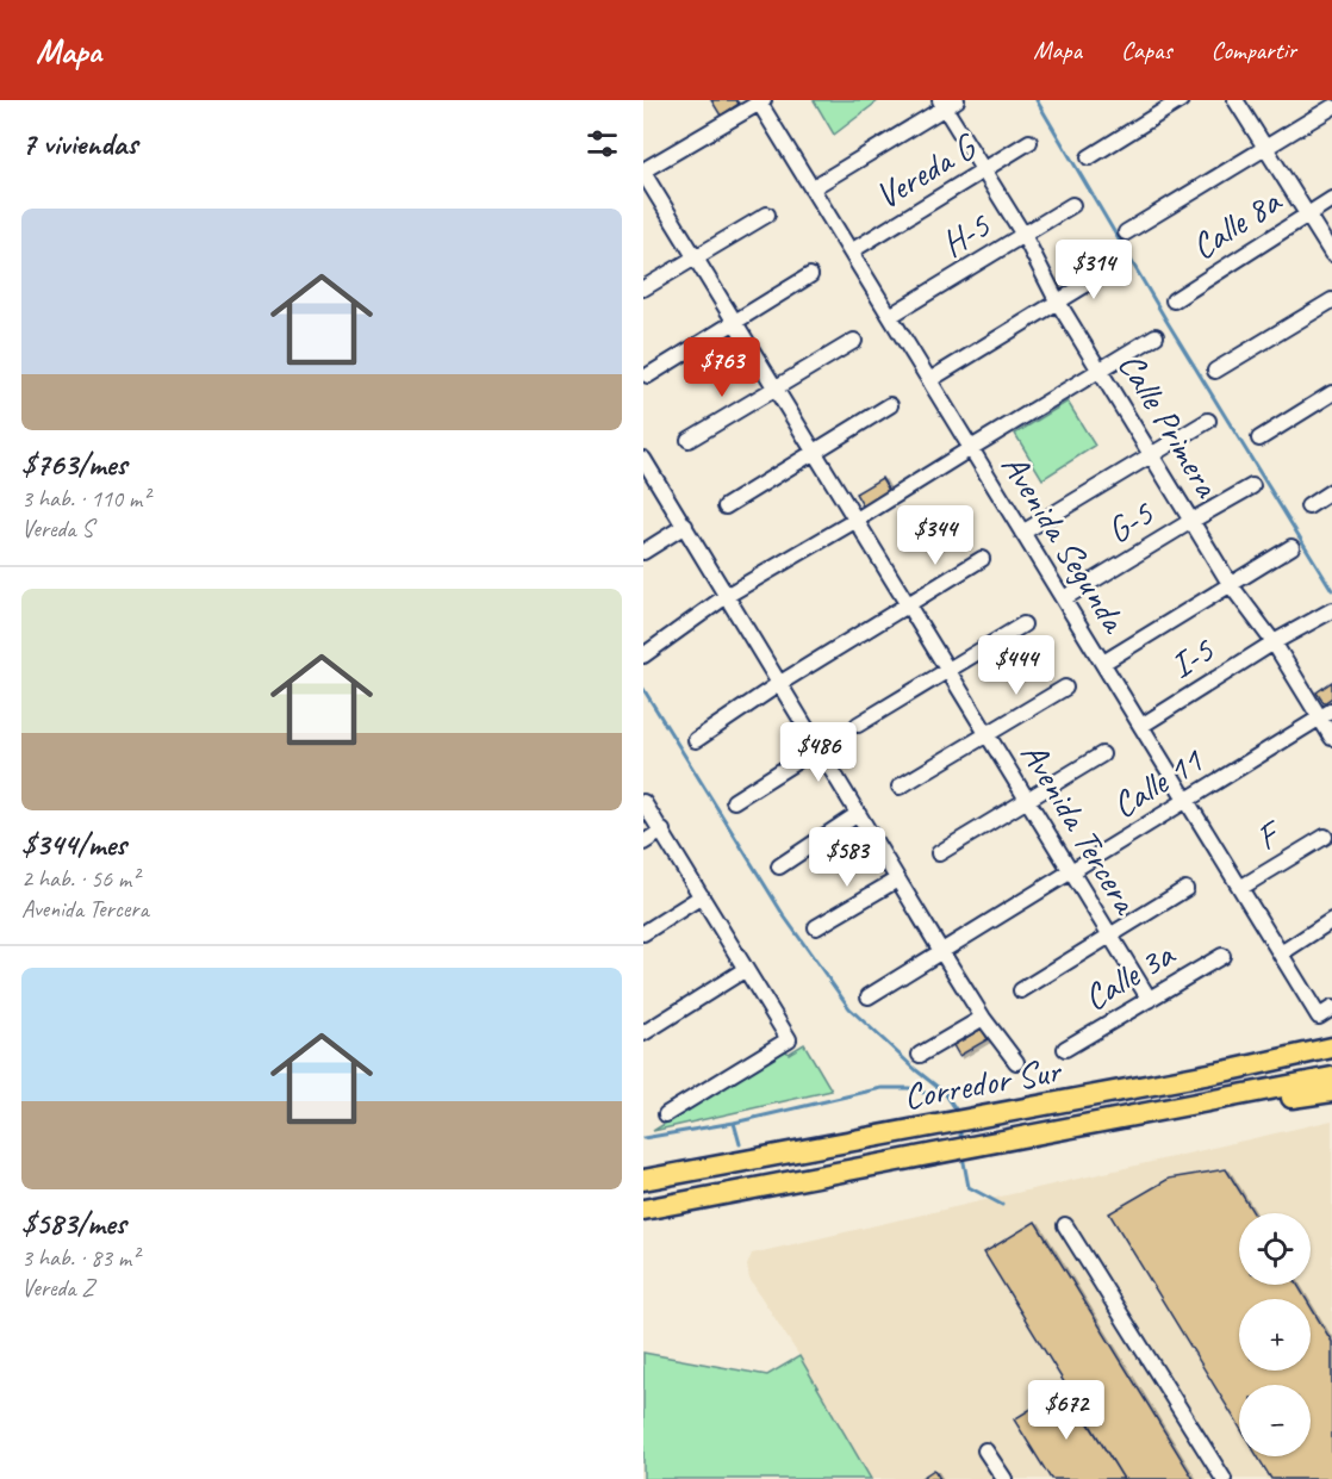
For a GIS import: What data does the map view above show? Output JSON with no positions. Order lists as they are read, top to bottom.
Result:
{
  "streets": {
    "highway": ["Corredor Sur"],
    "street": [
      "Vereda G",
      "Calle 8a",
      "H-5",
      "Calle Primera",
      "G-5",
      "Avenida Segunda",
      "I-5",
      "Calle 11",
      "Avenida Tercera",
      "F",
      "Calle 3a"
    ]
  },
  "crossings": [
    ["Vereda G", "Calle Primera"],
    ["Vereda G", "Avenida Segunda"],
    ["H-5", "Calle Primera"],
    ["H-5", "Avenida Segunda"],
    ["Calle Primera", "G-5"],
    ["Calle Primera", "I-5"],
    ["Calle Primera", "Calle 11"],
    ["G-5", "Avenida Segunda"],
    ["Avenida Segunda", "I-5"],
    ["Avenida Segunda", "Calle 11"],
    ["Avenida Segunda", "F"],
    ["Calle 11", "Avenida Tercera"],
    ["Avenida Tercera", "Calle 3a"]
  ],
  "page": {
    "header": "Mapa",
    "nav": ["Mapa", "Capas", "Compartir"],
    "heading": "7 viviendas",
    "list": [
      {
        "name": "$763/mes",
        "note": "3 hab. · 110 m² · Vereda S"
      },
      {
        "name": "$344/mes",
        "note": "2 hab. · 56 m² · Avenida Tercera"
      },
      {
        "name": "$583/mes",
        "note": "3 hab. · 83 m² · Vereda Z"
      }
    ],
    "price": [
      "$314",
      "$763",
      "$344",
      "$444",
      "$486",
      "$583",
      "$672"
    ],
    "map_buttons": ["+", "−"]
  }
}
